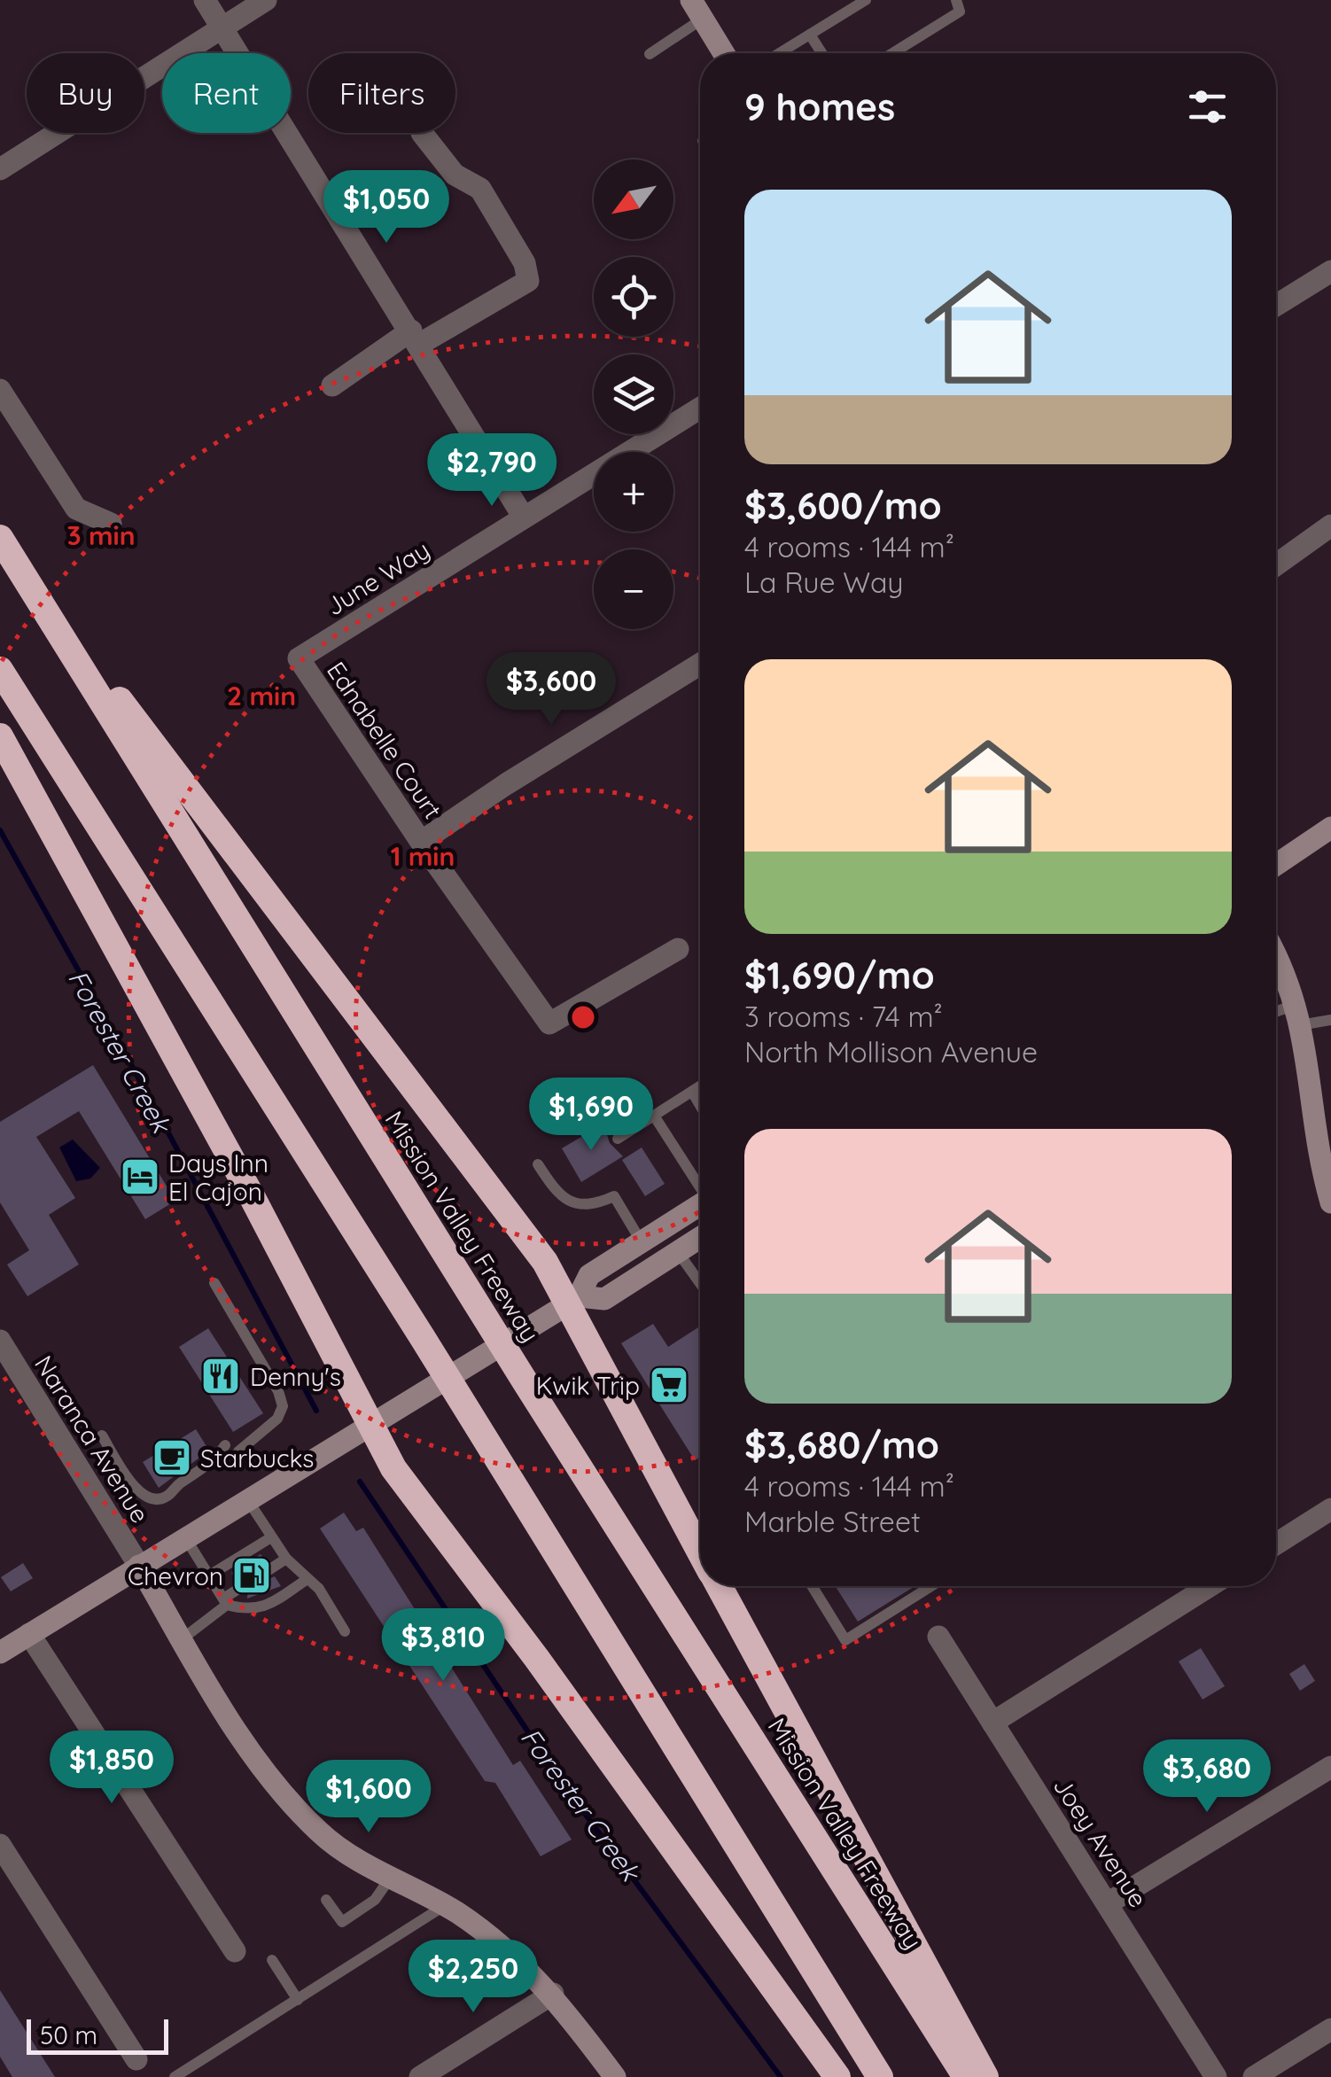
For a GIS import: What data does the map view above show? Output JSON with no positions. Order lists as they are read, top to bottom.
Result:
{
  "streets": {
    "highway": ["Mission Valley Freeway"],
    "street": [
      "June Way",
      "Ednabelle Court",
      "Naranca Avenue",
      "Joey Avenue"
    ]
  },
  "crossings": [
    ["June Way", "Ednabelle Court"]
  ],
  "water": ["Forester Creek"],
  "places": {
    "hotel": ["Days Inn El Cajon"],
    "restaurant": ["Denny's"],
    "supermarket": ["Kwik Trip"],
    "cafe": ["Starbucks"],
    "fuel station": ["Chevron"]
  },
  "scale_bar": "50 m",
  "north": "bottom left",
  "page": {
    "chip": ["Buy", "Rent", "Filters"],
    "heading": "9 homes",
    "map_buttons": ["+", "−"],
    "list": [
      {
        "name": "$3,600/mo",
        "note": "4 rooms · 144 m² · La Rue Way"
      },
      {
        "name": "$1,690/mo",
        "note": "3 rooms · 74 m² · North Mollison Avenue"
      },
      {
        "name": "$3,680/mo",
        "note": "4 rooms · 144 m² · Marble Street"
      }
    ],
    "price": [
      "$1,050",
      "$2,790",
      "$3,600",
      "$1,690",
      "$3,810",
      "$1,850",
      "$3,680",
      "$1,600",
      "$2,250"
    ],
    "scale": "50 m"
  },
  "rings": ["3 min", "2 min", "1 min"]
}
